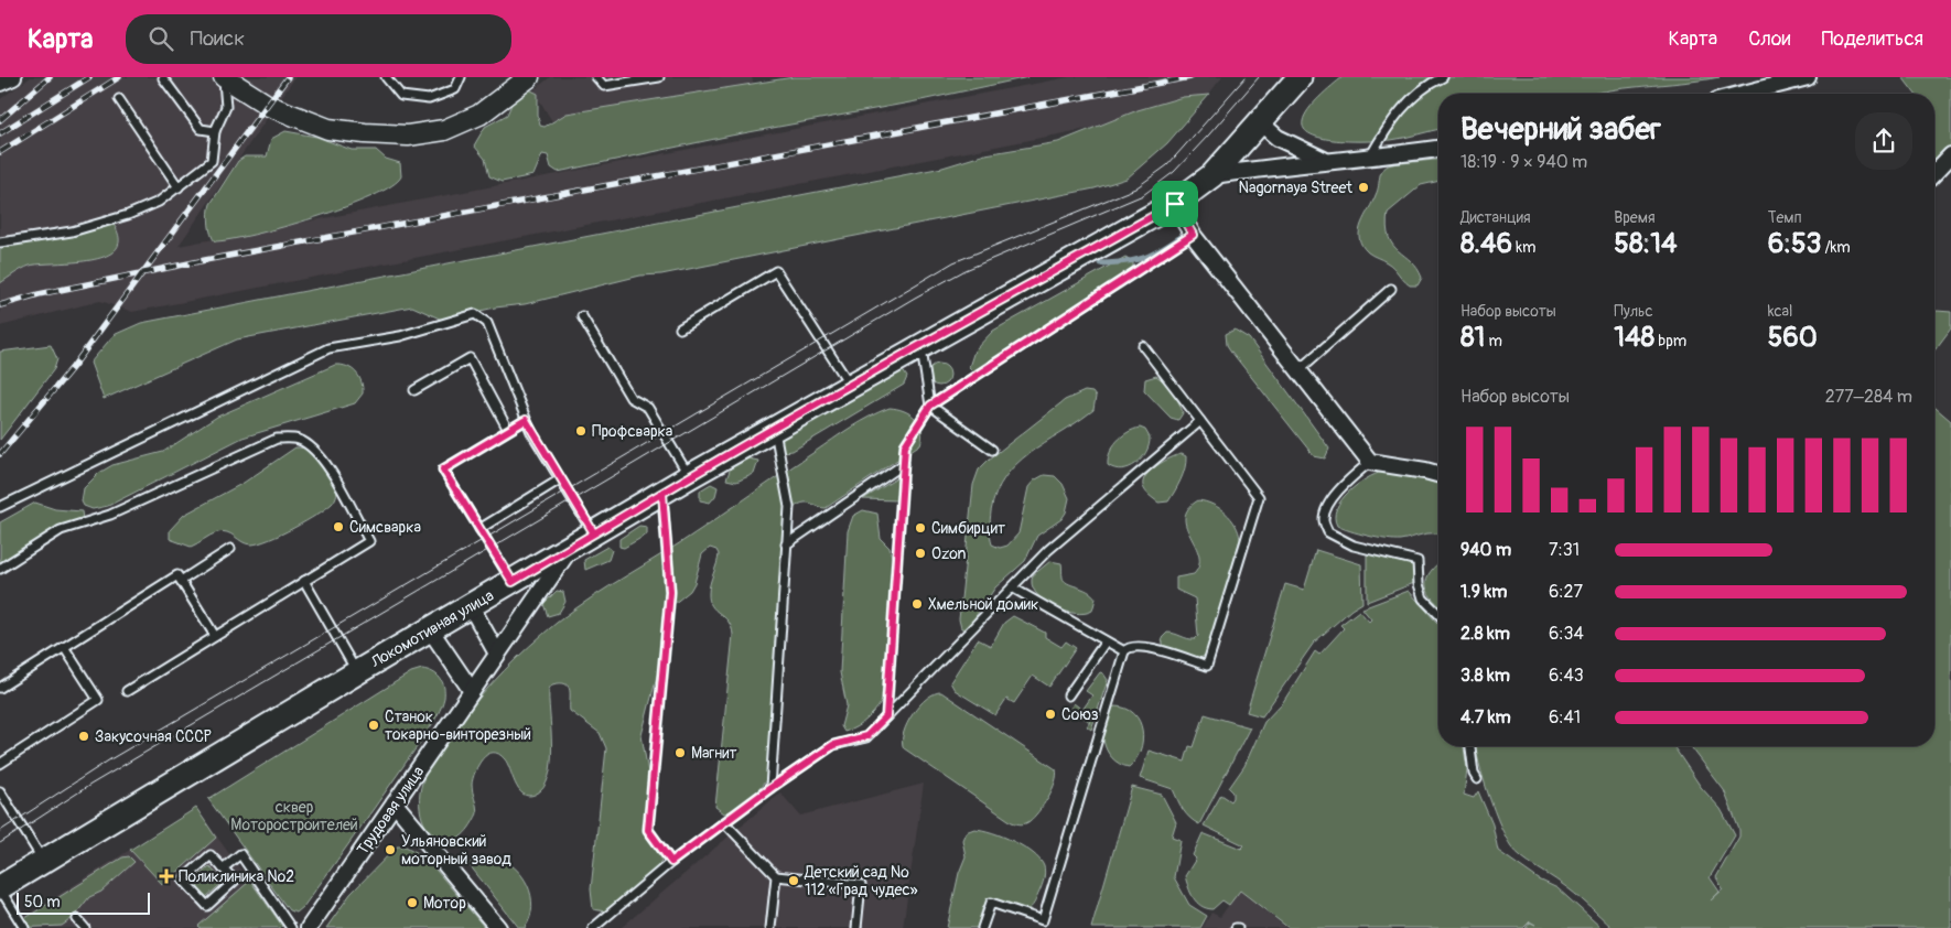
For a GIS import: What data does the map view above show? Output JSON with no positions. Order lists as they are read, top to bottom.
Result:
{
  "streets": {
    "main road": ["Локомотивная улица"],
    "street": ["Трудовая улица"]
  },
  "crossings": [
    ["Локомотивная улица", "Трудовая улица"]
  ],
  "parks": ["сквер Моторостроителей"],
  "places": {
    "other": [
      "Nagornaya Street",
      "Профсварка",
      "Симсварка",
      "Симбирцит",
      "Ozon",
      "Хмельной домик",
      "Союз",
      "Станок токарно-винторезный",
      "Закусочная СССР",
      "Магнит",
      "Ульяновский моторный завод",
      "Детский сад № 112 «Град чудес»",
      "Мотор"
    ],
    "health": ["Поликлиника №2"]
  },
  "scale_bar": "50 m",
  "page": {
    "header": "Карта",
    "search": "Поиск",
    "nav": ["Карта", "Слои", "Поделиться"],
    "heading": ["Вечерний забег", "18:19 · 9 × 940 m"],
    "stats": [
      ["Дистанция", "8.46 km"],
      ["Время", "58:14"],
      ["Темп", "6:53 /km"],
      ["Набор высоты", "81 m"],
      ["Пульс", "148 bpm"],
      ["kcal", "560"]
    ],
    "chart": ["Набор высоты", "277–284 m"],
    "list": [
      {
        "name": "940 m",
        "note": "7:31"
      },
      {
        "name": "1.9 km",
        "note": "6:27"
      },
      {
        "name": "2.8 km",
        "note": "6:34"
      },
      {
        "name": "3.8 km",
        "note": "6:43"
      },
      {
        "name": "4.7 km",
        "note": "6:41"
      }
    ],
    "scale": "50 m"
  }
}
